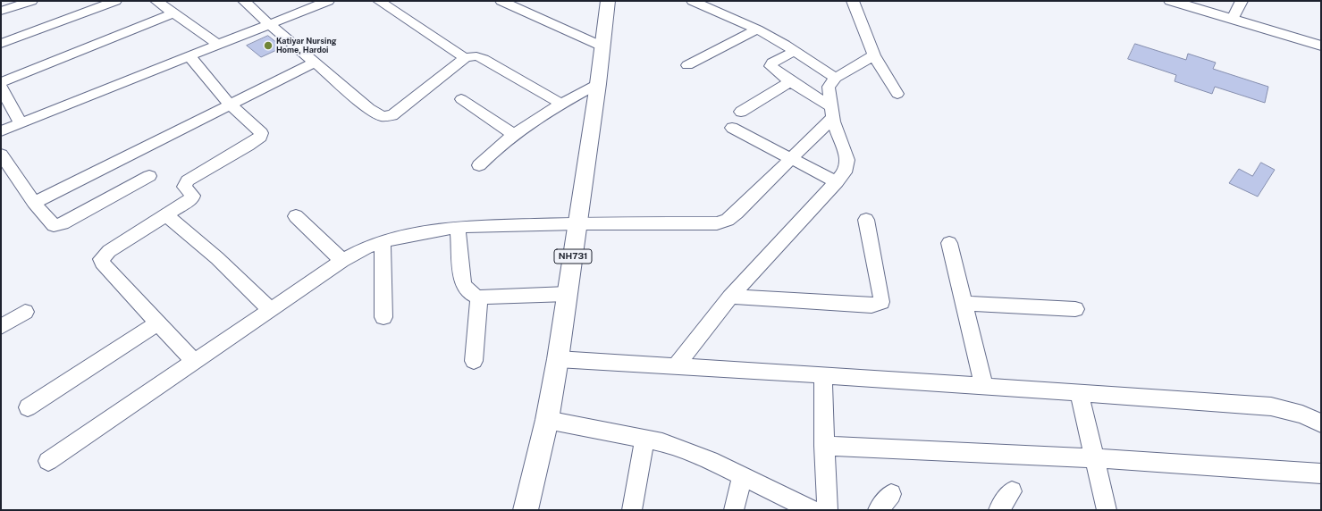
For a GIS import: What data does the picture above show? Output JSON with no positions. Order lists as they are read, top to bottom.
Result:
{
  "streets": {
    "main road": ["NH731"]
  },
  "places": ["Katiyar Nursing Home, Hardoi"]
}
